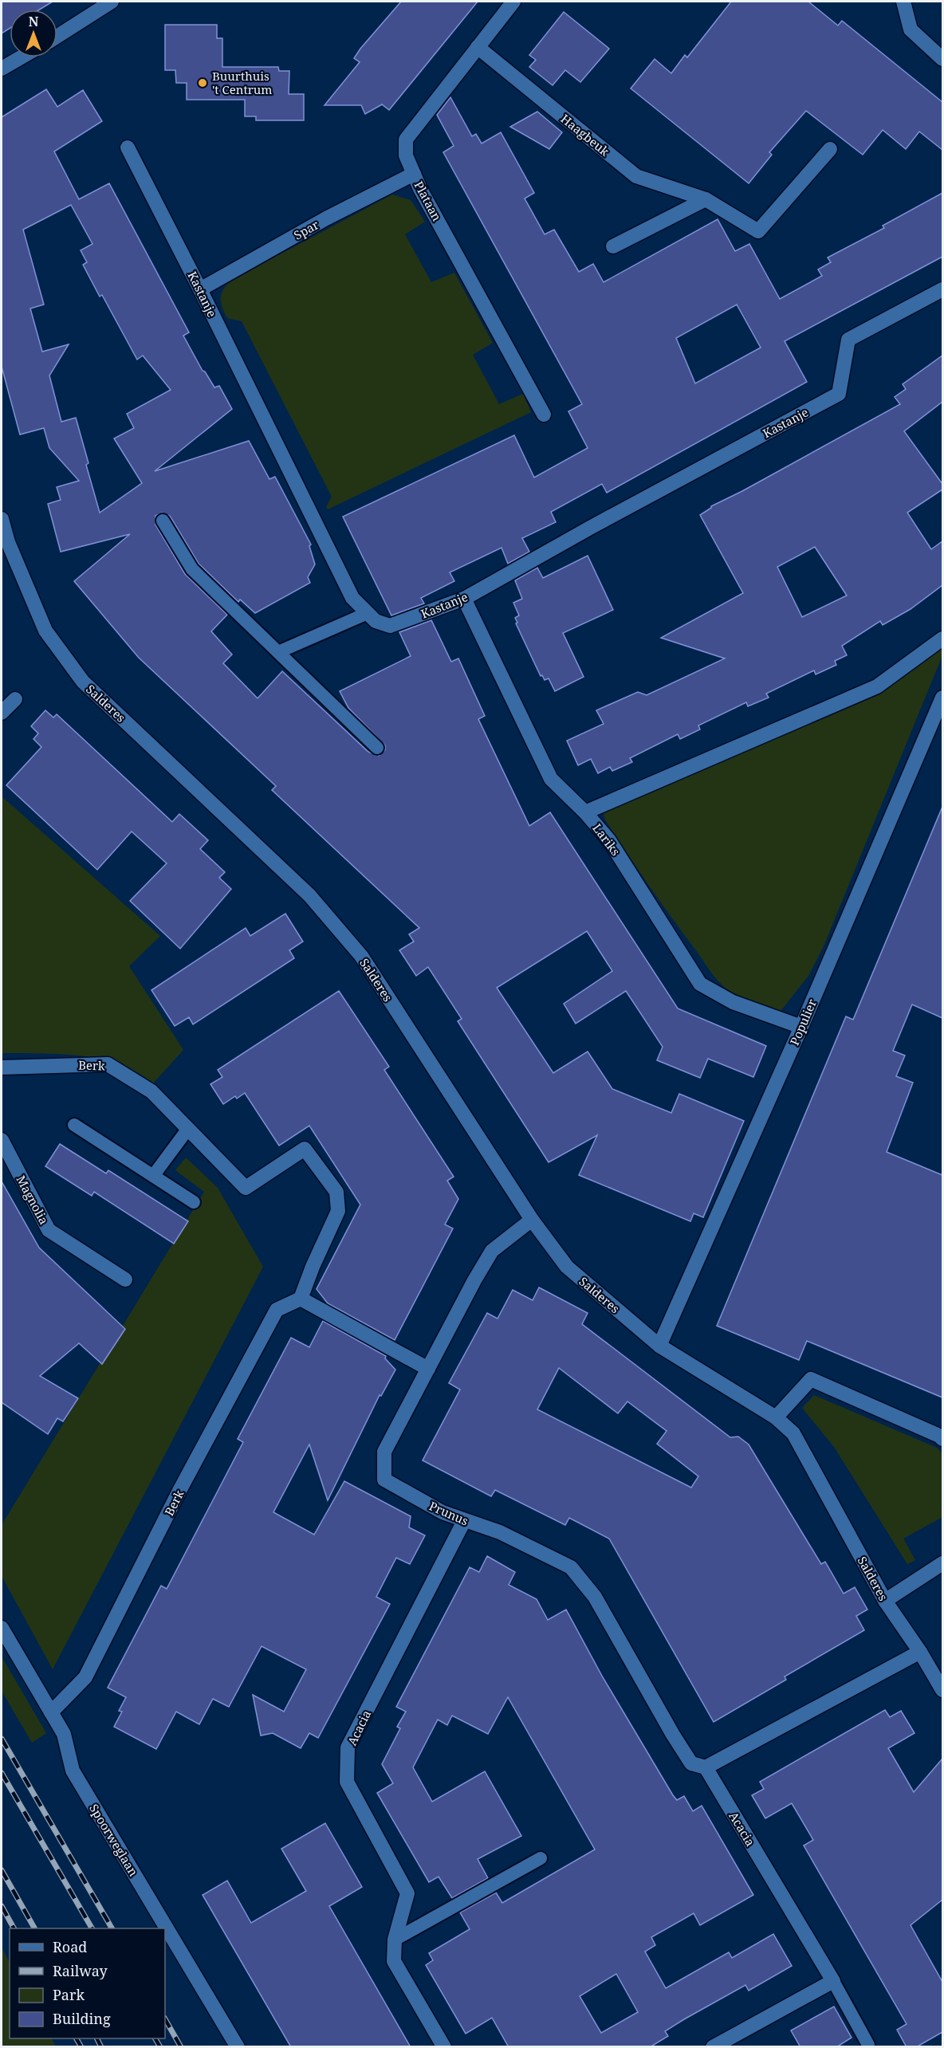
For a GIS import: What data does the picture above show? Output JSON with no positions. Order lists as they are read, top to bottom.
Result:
{
  "streets": {
    "street": [
      "Haagbeuk",
      "Plataan",
      "Spar",
      "Kastanje",
      "Salderes",
      "Lariks",
      "Populier",
      "Berk",
      "Magnolia",
      "Prunus",
      "Acacia",
      "Spoorweglaan"
    ]
  },
  "crossings": [
    ["Haagbeuk", "Plataan"],
    ["Plataan", "Spar"],
    ["Spar", "Kastanje"],
    ["Kastanje", "Lariks"],
    ["Salderes", "Populier"],
    ["Salderes", "Prunus"],
    ["Lariks", "Populier"],
    ["Berk", "Spoorweglaan"],
    ["Prunus", "Acacia"]
  ],
  "places": ["Buurthuis 't Centrum"],
  "legend": [
    "Road",
    "Railway",
    "Park",
    "Building"
  ],
  "north": "top"
}
